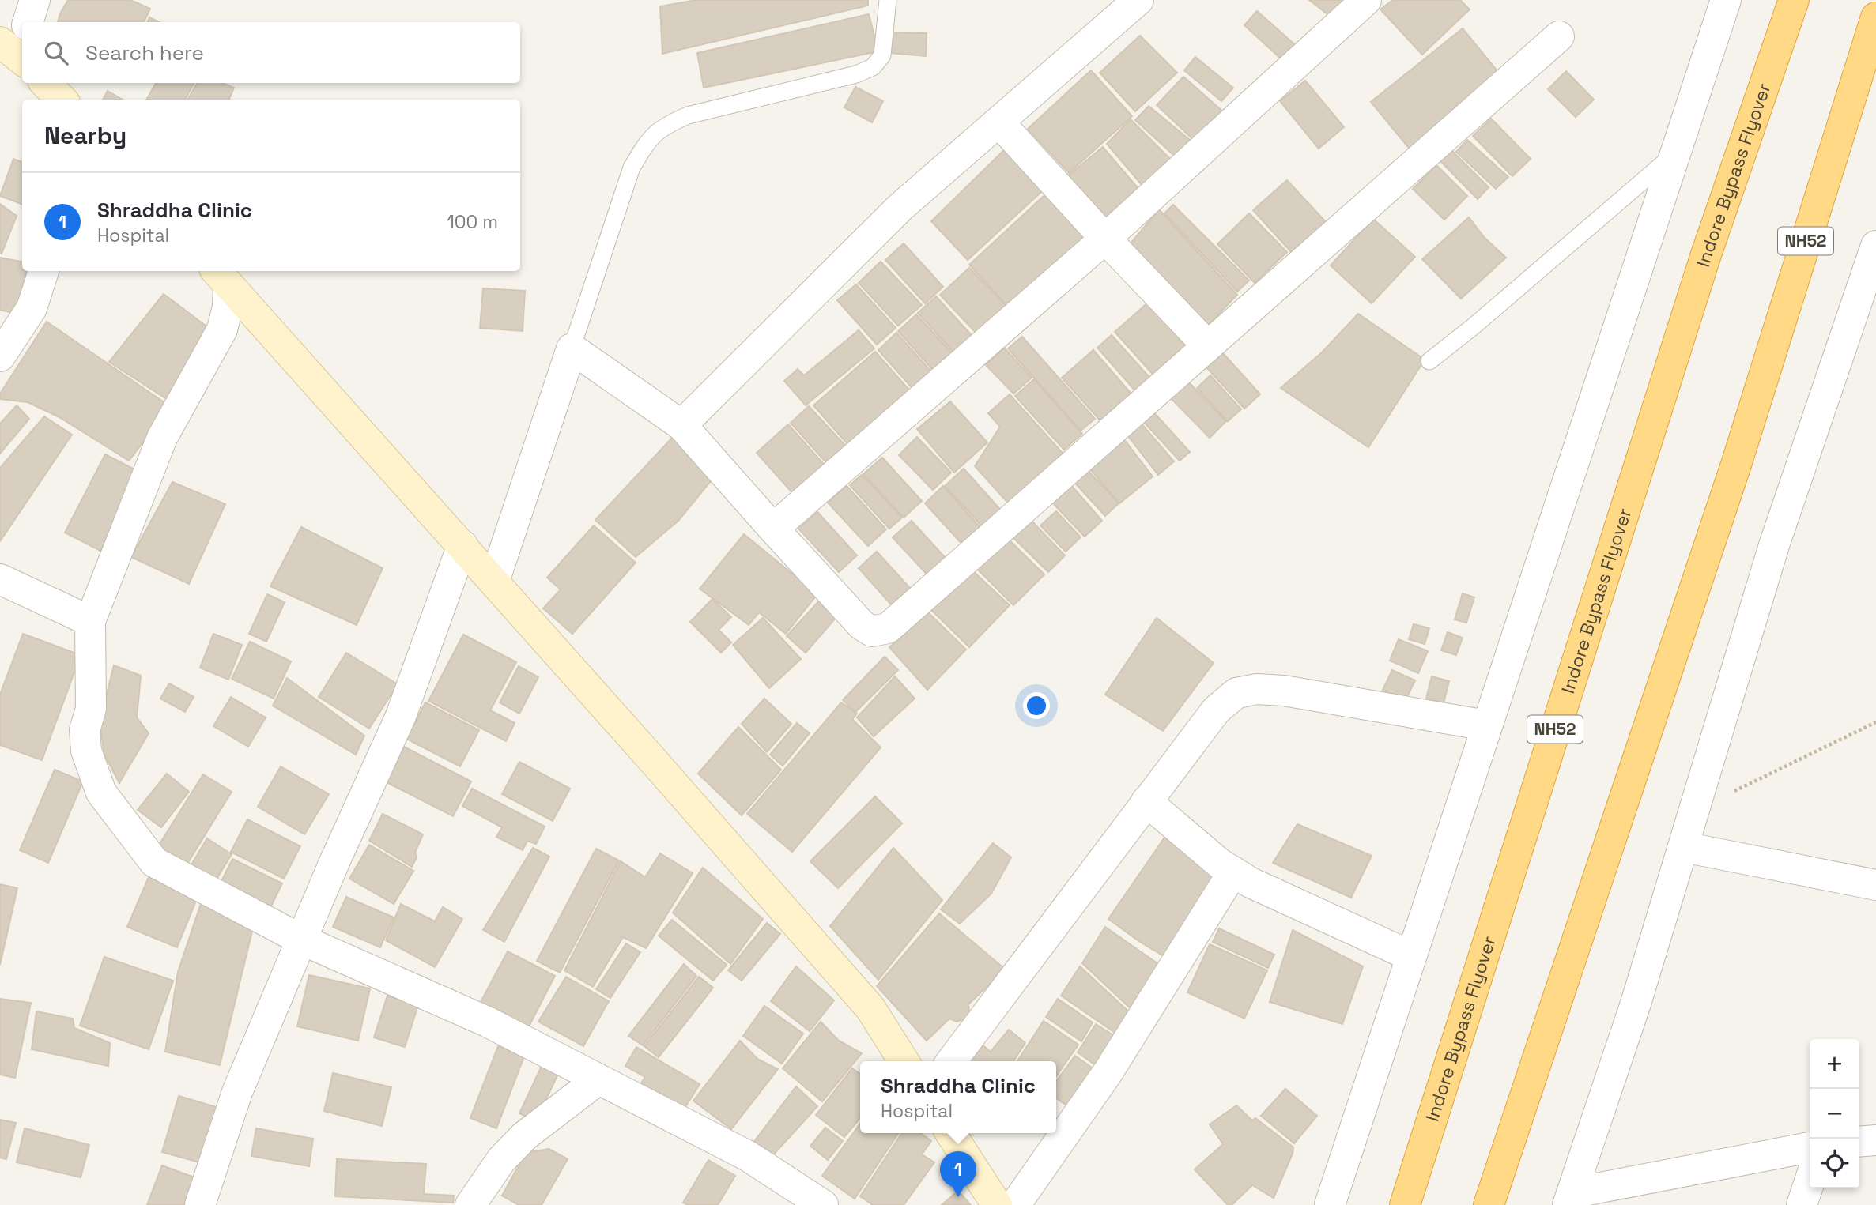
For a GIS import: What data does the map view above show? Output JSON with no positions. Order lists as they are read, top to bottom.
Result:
{
  "streets": {
    "highway": ["Indore Bypass Flyover", "NH52"]
  },
  "page": {
    "search": "Search here",
    "heading": "Nearby",
    "list": [
      {
        "mark": "1",
        "name": "Shraddha Clinic",
        "note": "Hospital",
        "value": "100 m"
      }
    ],
    "map_buttons": ["+", "−"],
    "popup": ["Shraddha Clinic", "Hospital"],
    "pins": "1"
  }
}
